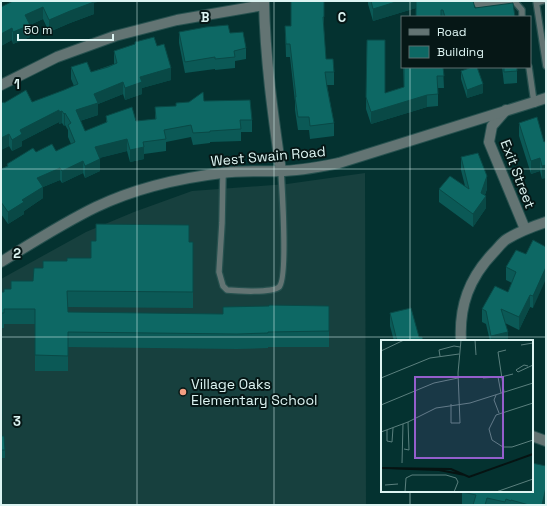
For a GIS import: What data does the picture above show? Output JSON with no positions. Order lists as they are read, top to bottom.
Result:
{
  "streets": {
    "street": ["West Swain Road", "Exit Street"]
  },
  "crossings": [
    ["West Swain Road", "Exit Street"]
  ],
  "places": ["Village Oaks Elementary School"],
  "legend": ["Road", "Building"],
  "scale_bar": "50 m",
  "grid": {
    "columns": ["B", "C"],
    "rows": ["1", "2", "3"]
  }
}
